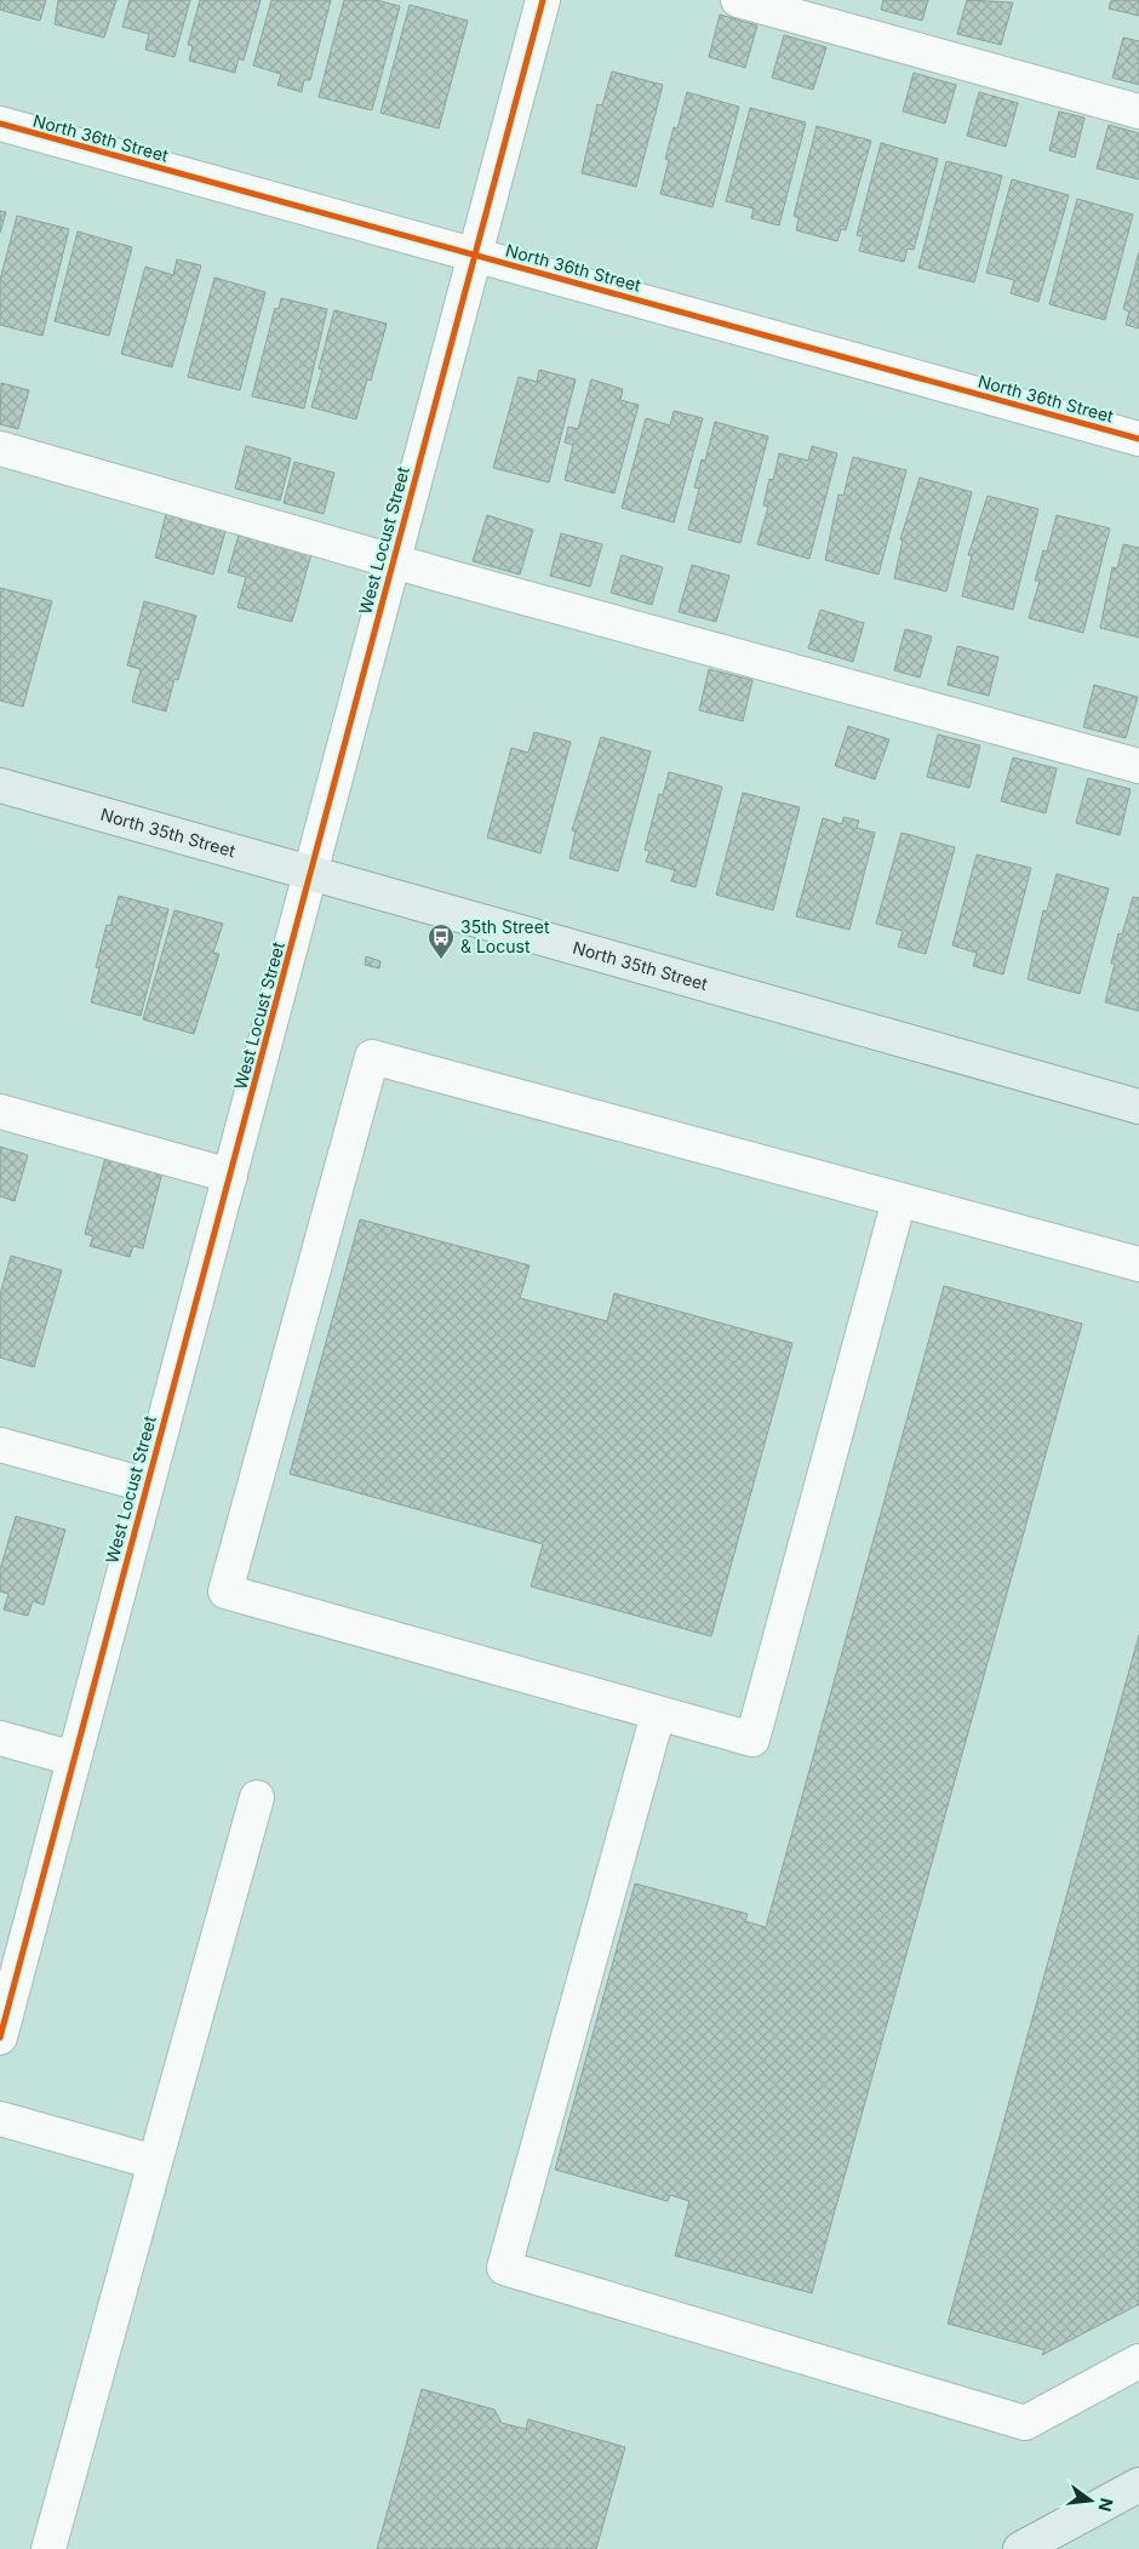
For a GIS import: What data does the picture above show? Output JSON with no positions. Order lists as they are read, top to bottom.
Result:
{
  "streets": {
    "main road": ["North 35th Street"],
    "street": ["North 36th Street", "West Locust Street"]
  },
  "crossings": [
    ["North 36th Street", "West Locust Street"],
    ["West Locust Street", "North 35th Street"]
  ],
  "places": {
    "bus stop": ["35th Street & Locust"]
  },
  "north": "right"
}
